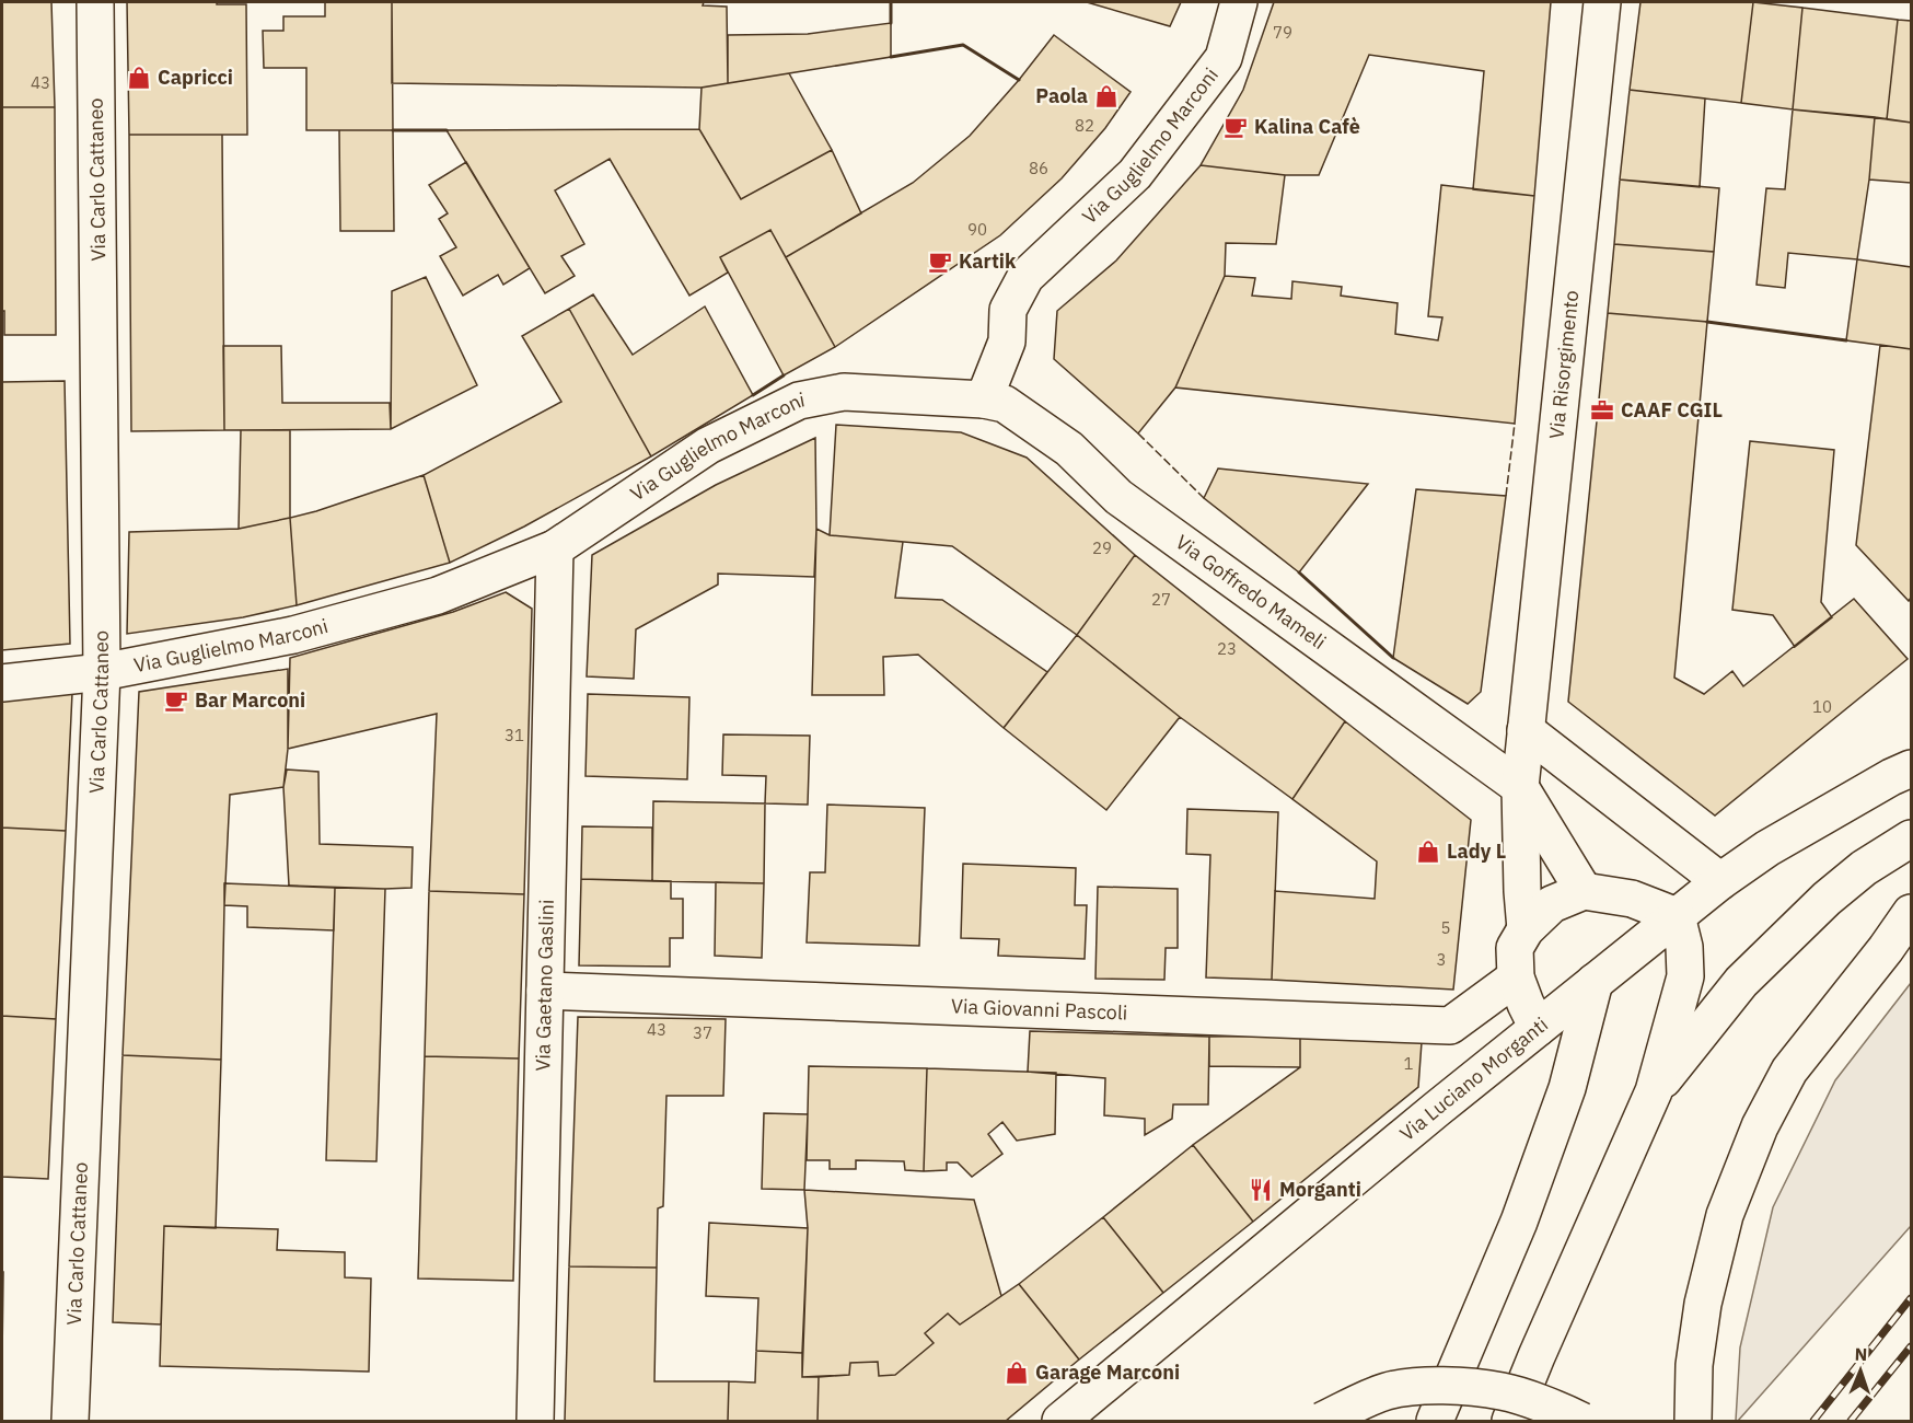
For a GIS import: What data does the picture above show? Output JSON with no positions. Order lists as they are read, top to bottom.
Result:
{
  "streets": {
    "street": [
      "Via Guglielmo Marconi",
      "Via Carlo Cattaneo",
      "Via Risorgimento",
      "Via Goffredo Mameli",
      "Via Gaetano Gaslini",
      "Via Giovanni Pascoli",
      "Via Luciano Morganti"
    ]
  },
  "crossings": [
    ["Via Guglielmo Marconi", "Via Carlo Cattaneo"],
    ["Via Guglielmo Marconi", "Via Goffredo Mameli"],
    ["Via Guglielmo Marconi", "Via Gaetano Gaslini"],
    ["Via Risorgimento", "Via Goffredo Mameli"],
    ["Via Risorgimento", "Via Giovanni Pascoli"],
    ["Via Risorgimento", "Via Luciano Morganti"],
    ["Via Gaetano Gaslini", "Via Giovanni Pascoli"]
  ],
  "places": {
    "shop": [
      "Capricci",
      "Paola",
      "Lady L",
      "Garage Marconi"
    ],
    "cafe": ["Kalina Cafè", "Kartik", "Bar Marconi"],
    "office": ["CAAF CGIL"],
    "restaurant": ["Morganti"]
  },
  "house_numbers": [
    "79",
    "43",
    "82",
    "86",
    "90",
    "29",
    "27",
    "23",
    "10",
    "31",
    "5",
    "3",
    "43",
    "37",
    "1"
  ],
  "north": "top"
}
